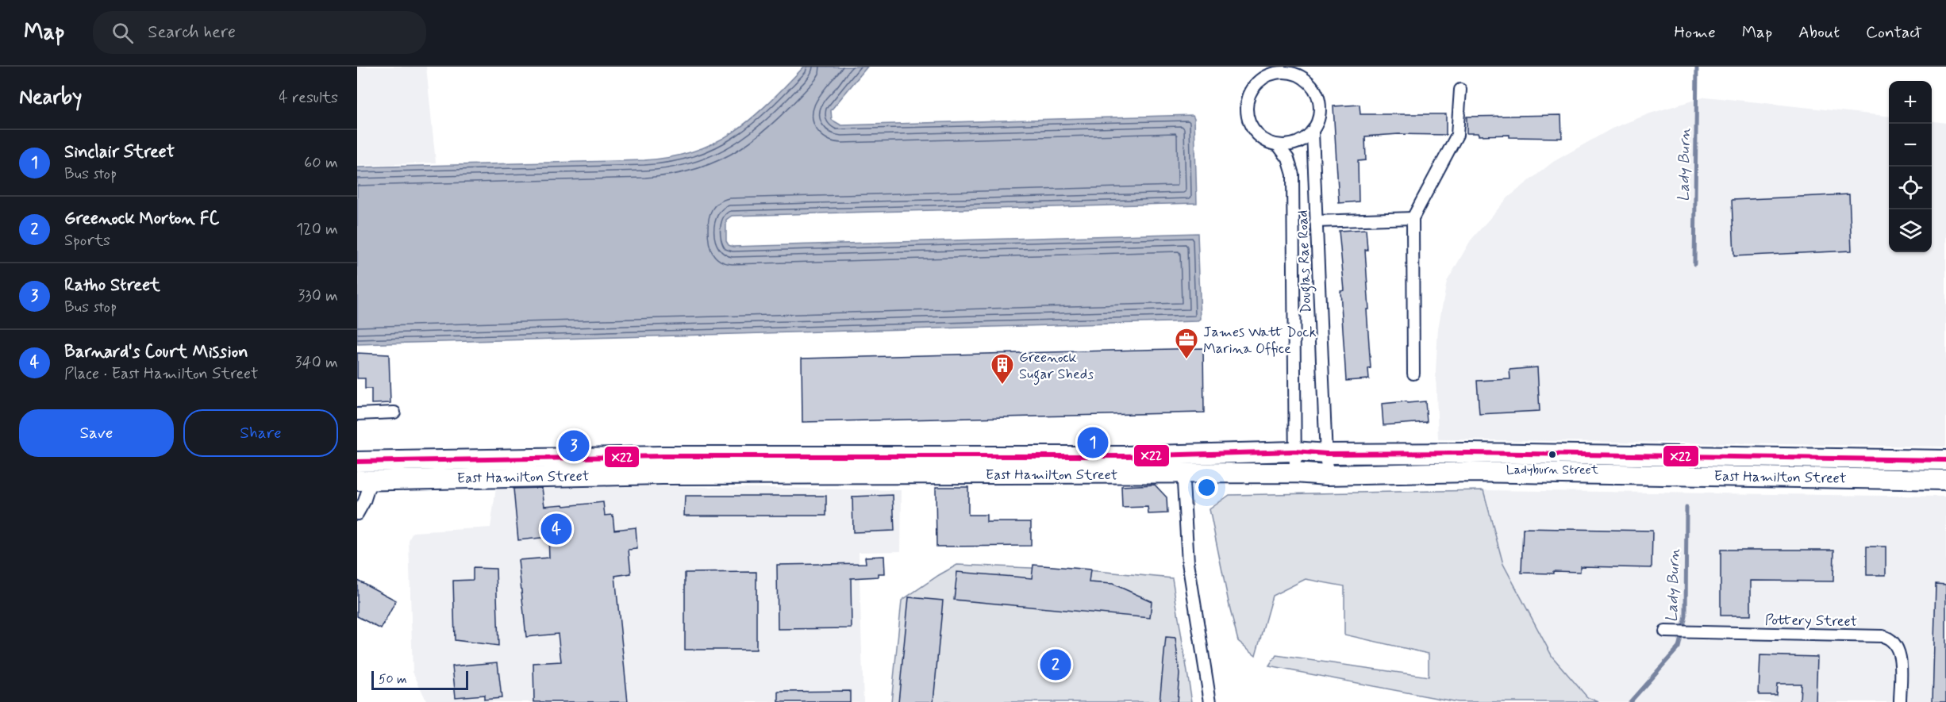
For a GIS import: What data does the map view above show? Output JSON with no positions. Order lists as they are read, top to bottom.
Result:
{
  "streets": {
    "highway": ["East Hamilton Street"],
    "street": ["Douglas Rae Road", "Pottery Street"]
  },
  "crossings": [
    ["Douglas Rae Road", "East Hamilton Street"]
  ],
  "water": ["Lady Burn"],
  "places": {
    "office": ["James Watt Dock Marina Office"],
    "building": ["Greenock Sugar Sheds"],
    "other": ["Ladyburn Street"]
  },
  "lines": ["transit line X22"],
  "scale_bar": "50 m",
  "page": {
    "header": "Map",
    "search": "Search here",
    "nav": [
      "Home",
      "Map",
      "About",
      "Contact"
    ],
    "heading": ["Nearby", "4 results"],
    "map_buttons": ["+", "−"],
    "list": [
      {
        "mark": "1",
        "name": "Sinclair Street",
        "note": "Bus stop",
        "value": "60 m"
      },
      {
        "mark": "2",
        "name": "Greenock Morton FC",
        "note": "Sports",
        "value": "120 m"
      },
      {
        "mark": "3",
        "name": "Ratho Street",
        "note": "Bus stop",
        "value": "330 m"
      },
      {
        "mark": "4",
        "name": "Barnard's Court Mission",
        "note": "Place · East Hamilton Street",
        "value": "340 m"
      }
    ],
    "buttons": ["Save", "Share"],
    "pins": [
      "1",
      "3",
      "4",
      "2"
    ],
    "scale": "50 m"
  }
}
